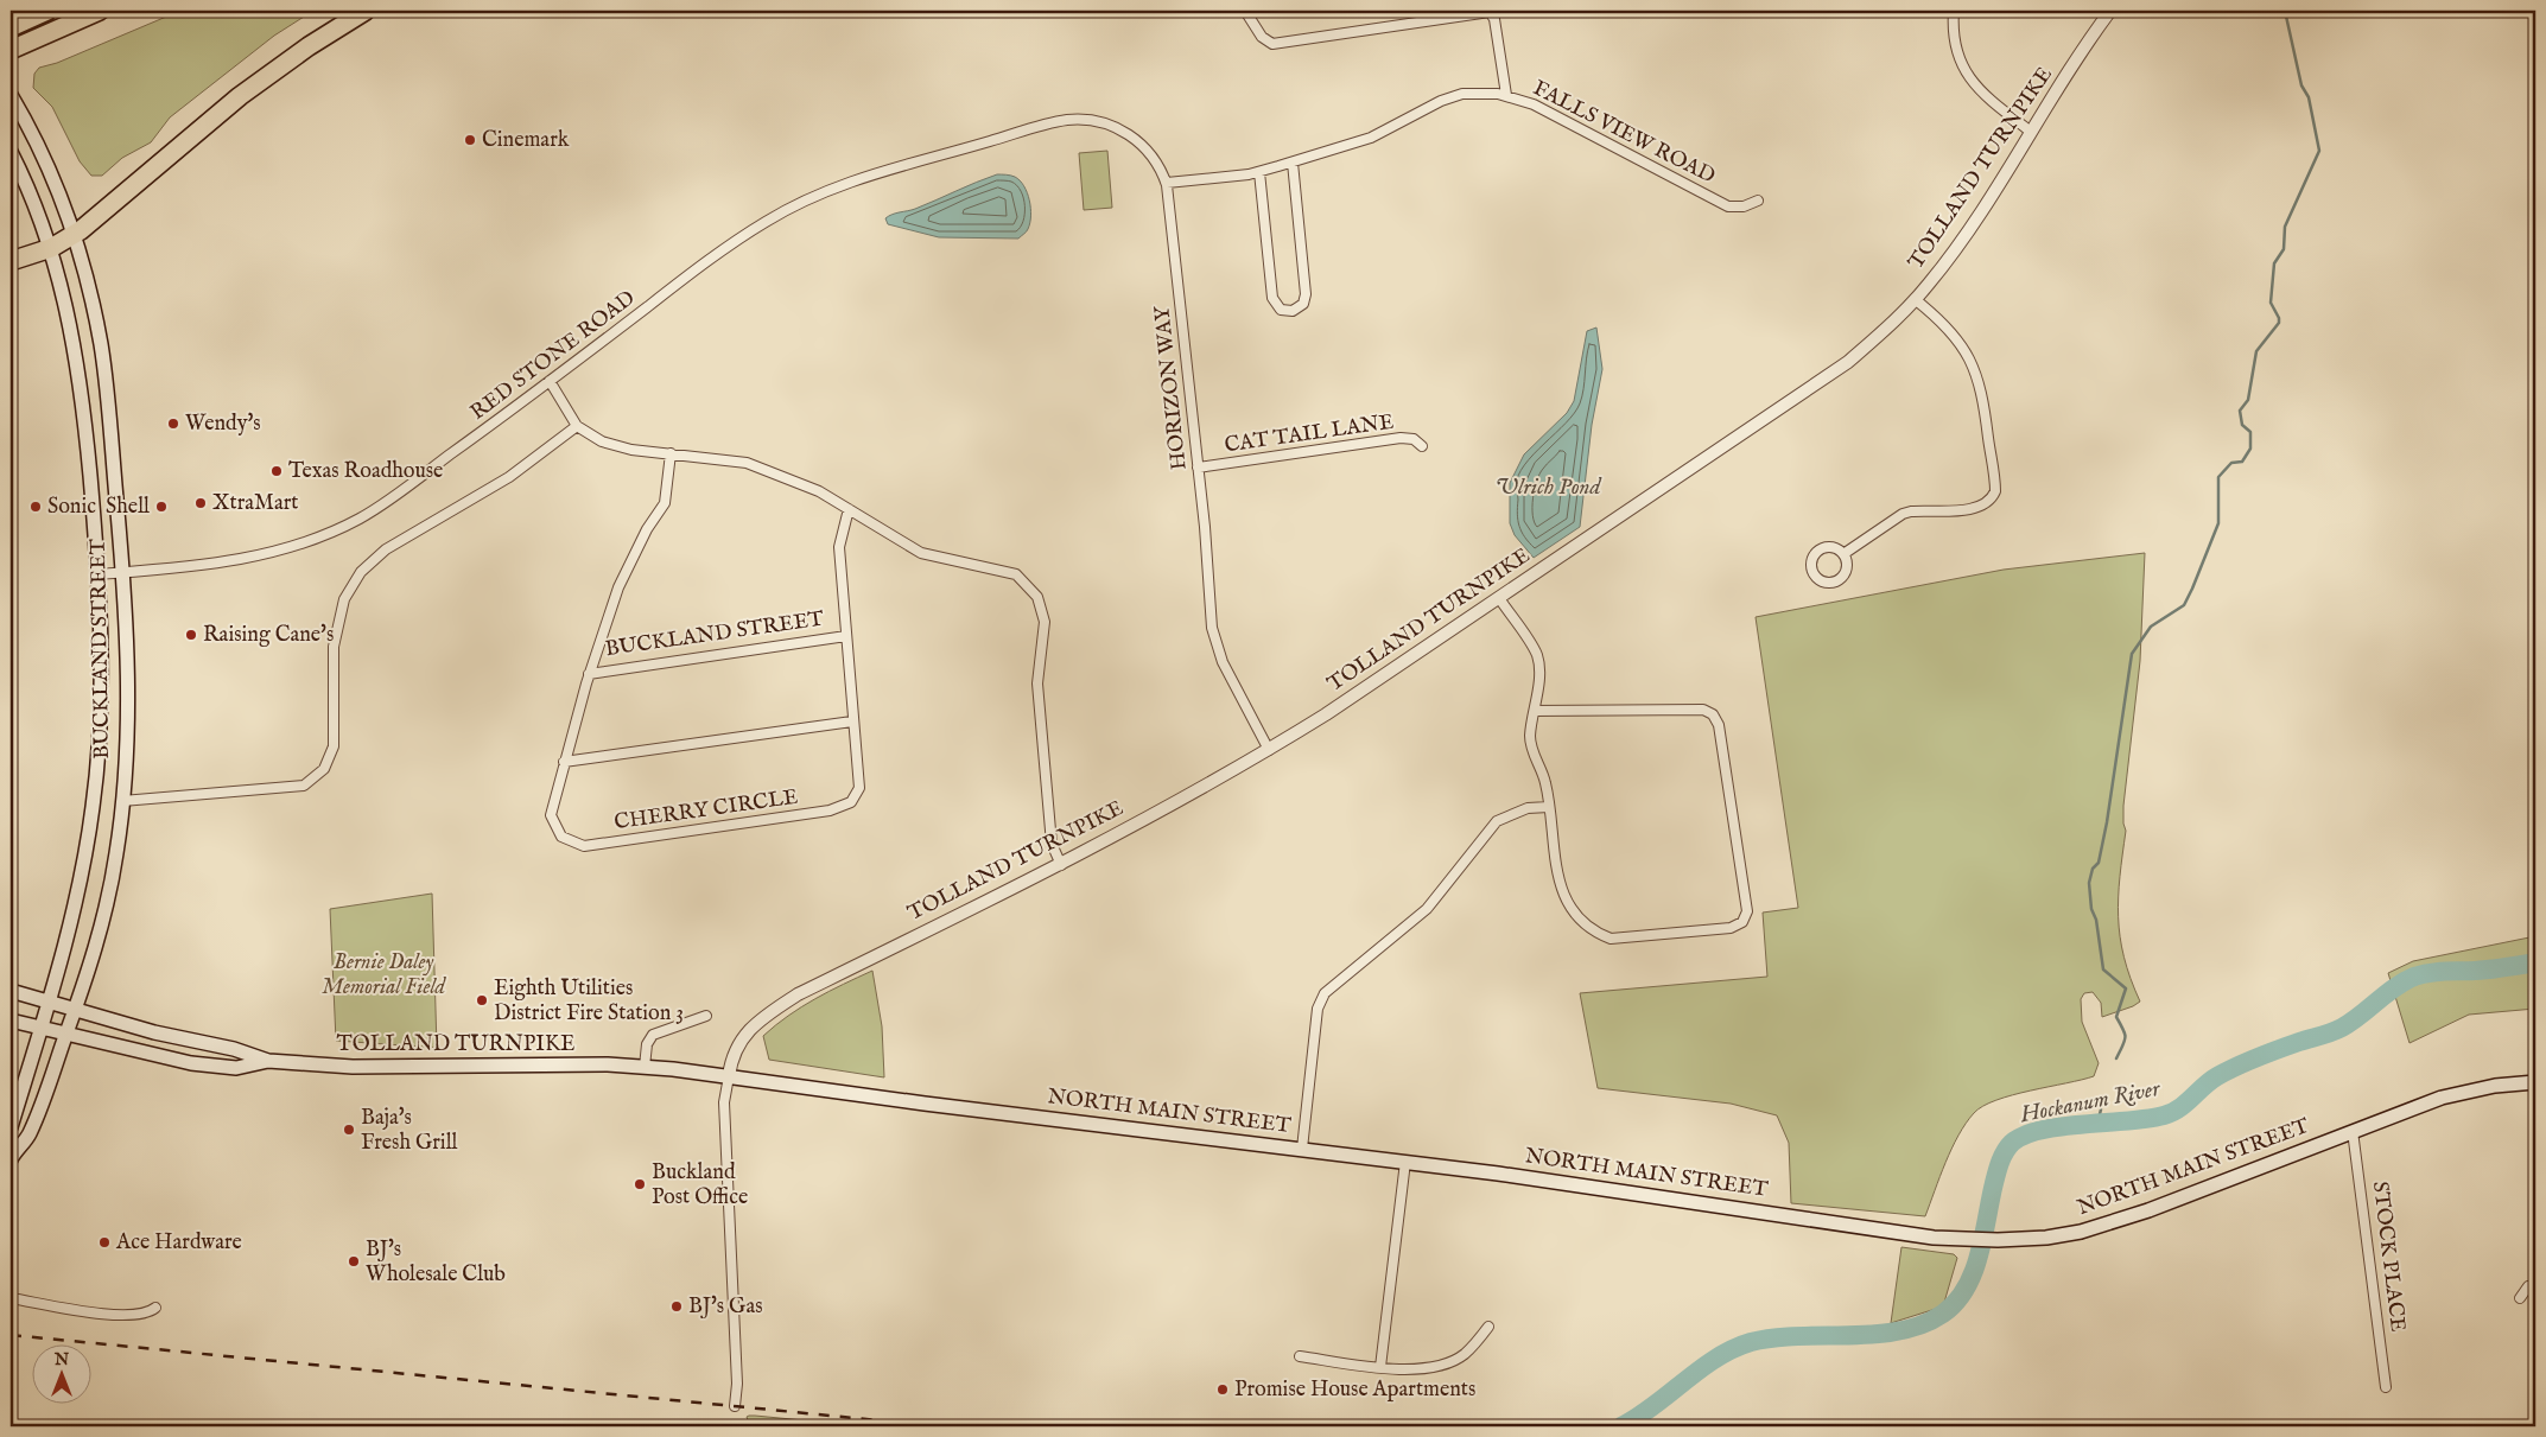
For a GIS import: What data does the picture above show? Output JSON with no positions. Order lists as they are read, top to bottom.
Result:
{
  "streets": {
    "main road": ["TOLLAND TURNPIKE", "BUCKLAND STREET", "NORTH MAIN STREET"],
    "street": [
      "FALLS VIEW ROAD",
      "RED STONE ROAD",
      "HORIZON WAY",
      "CAT TAIL LANE",
      "CHERRY CIRCLE",
      "STOCK PLACE"
    ]
  },
  "crossings": [
    ["FALLS VIEW ROAD", "HORIZON WAY"],
    ["TOLLAND TURNPIKE", "HORIZON WAY"],
    ["TOLLAND TURNPIKE", "BUCKLAND STREET"],
    ["TOLLAND TURNPIKE", "NORTH MAIN STREET"],
    ["RED STONE ROAD", "HORIZON WAY"],
    ["RED STONE ROAD", "BUCKLAND STREET"],
    ["HORIZON WAY", "CAT TAIL LANE"],
    ["BUCKLAND STREET", "CHERRY CIRCLE"],
    ["NORTH MAIN STREET", "STOCK PLACE"]
  ],
  "water": ["Ulrich Pond", "Hockanum River"],
  "parks": ["Bernie Daley Memorial Field"],
  "places": [
    "Cinemark",
    "Wendy's",
    "Texas Roadhouse",
    "XtraMart",
    "Sonic",
    "Shell",
    "Raising Cane's",
    "Eighth Utilities District Fire Station 3",
    "Baja's Fresh Grill",
    "Buckland Post Office",
    "Ace Hardware",
    "BJ's Wholesale Club",
    "BJ's Gas",
    "Promise House Apartments"
  ],
  "north": "top"
}
